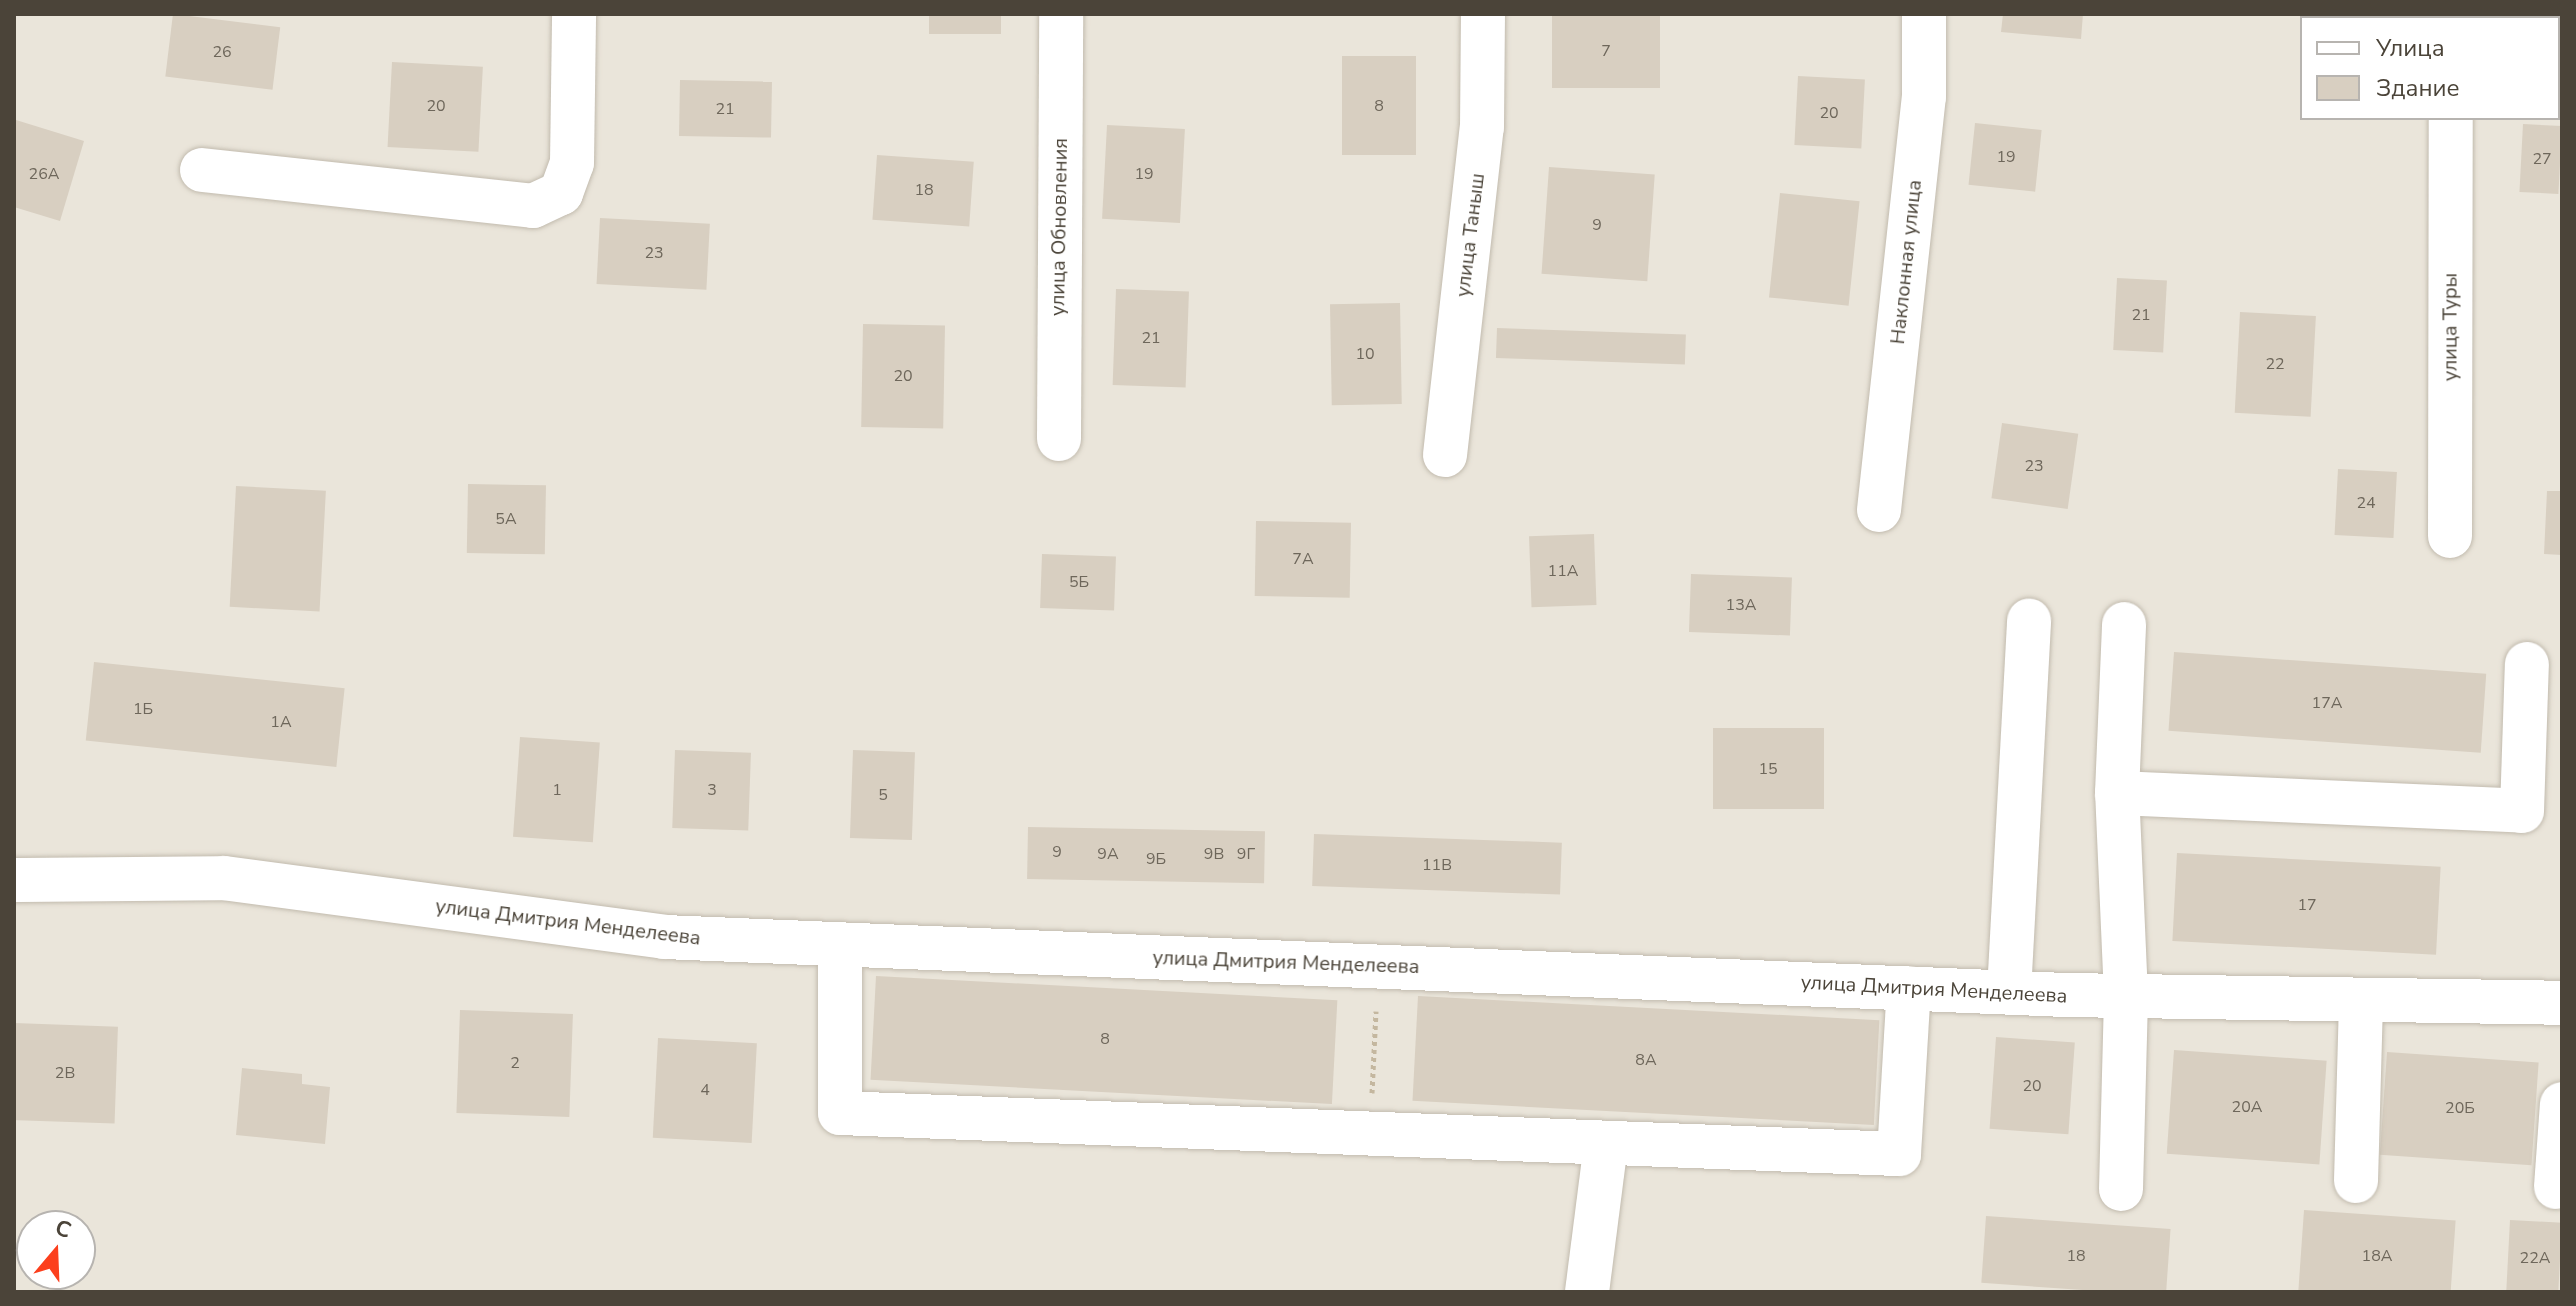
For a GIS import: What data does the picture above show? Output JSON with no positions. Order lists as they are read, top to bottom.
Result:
{
  "streets": {
    "street": [
      "улица Обновления",
      "улица Таныш",
      "Наклонная улица",
      "улица Туры",
      "улица Дмитрия Менделеева"
    ]
  },
  "house_numbers": [
    "7",
    "26",
    "20",
    "8",
    "21",
    "20",
    "19",
    "27",
    "26А",
    "19",
    "18",
    "9",
    "23",
    "21",
    "21",
    "10",
    "22",
    "20",
    "23",
    "24",
    "5А",
    "7А",
    "11А",
    "5Б",
    "13А",
    "17А",
    "1Б",
    "1А",
    "15",
    "1",
    "3",
    "5",
    "9",
    "9А",
    "9В",
    "9Г",
    "9Б",
    "11В",
    "17",
    "8",
    "8А",
    "2",
    "2В",
    "20",
    "4",
    "20А",
    "20Б",
    "18",
    "18А",
    "22А"
  ],
  "legend": ["Улица", "Здание"],
  "north": "top"
}
